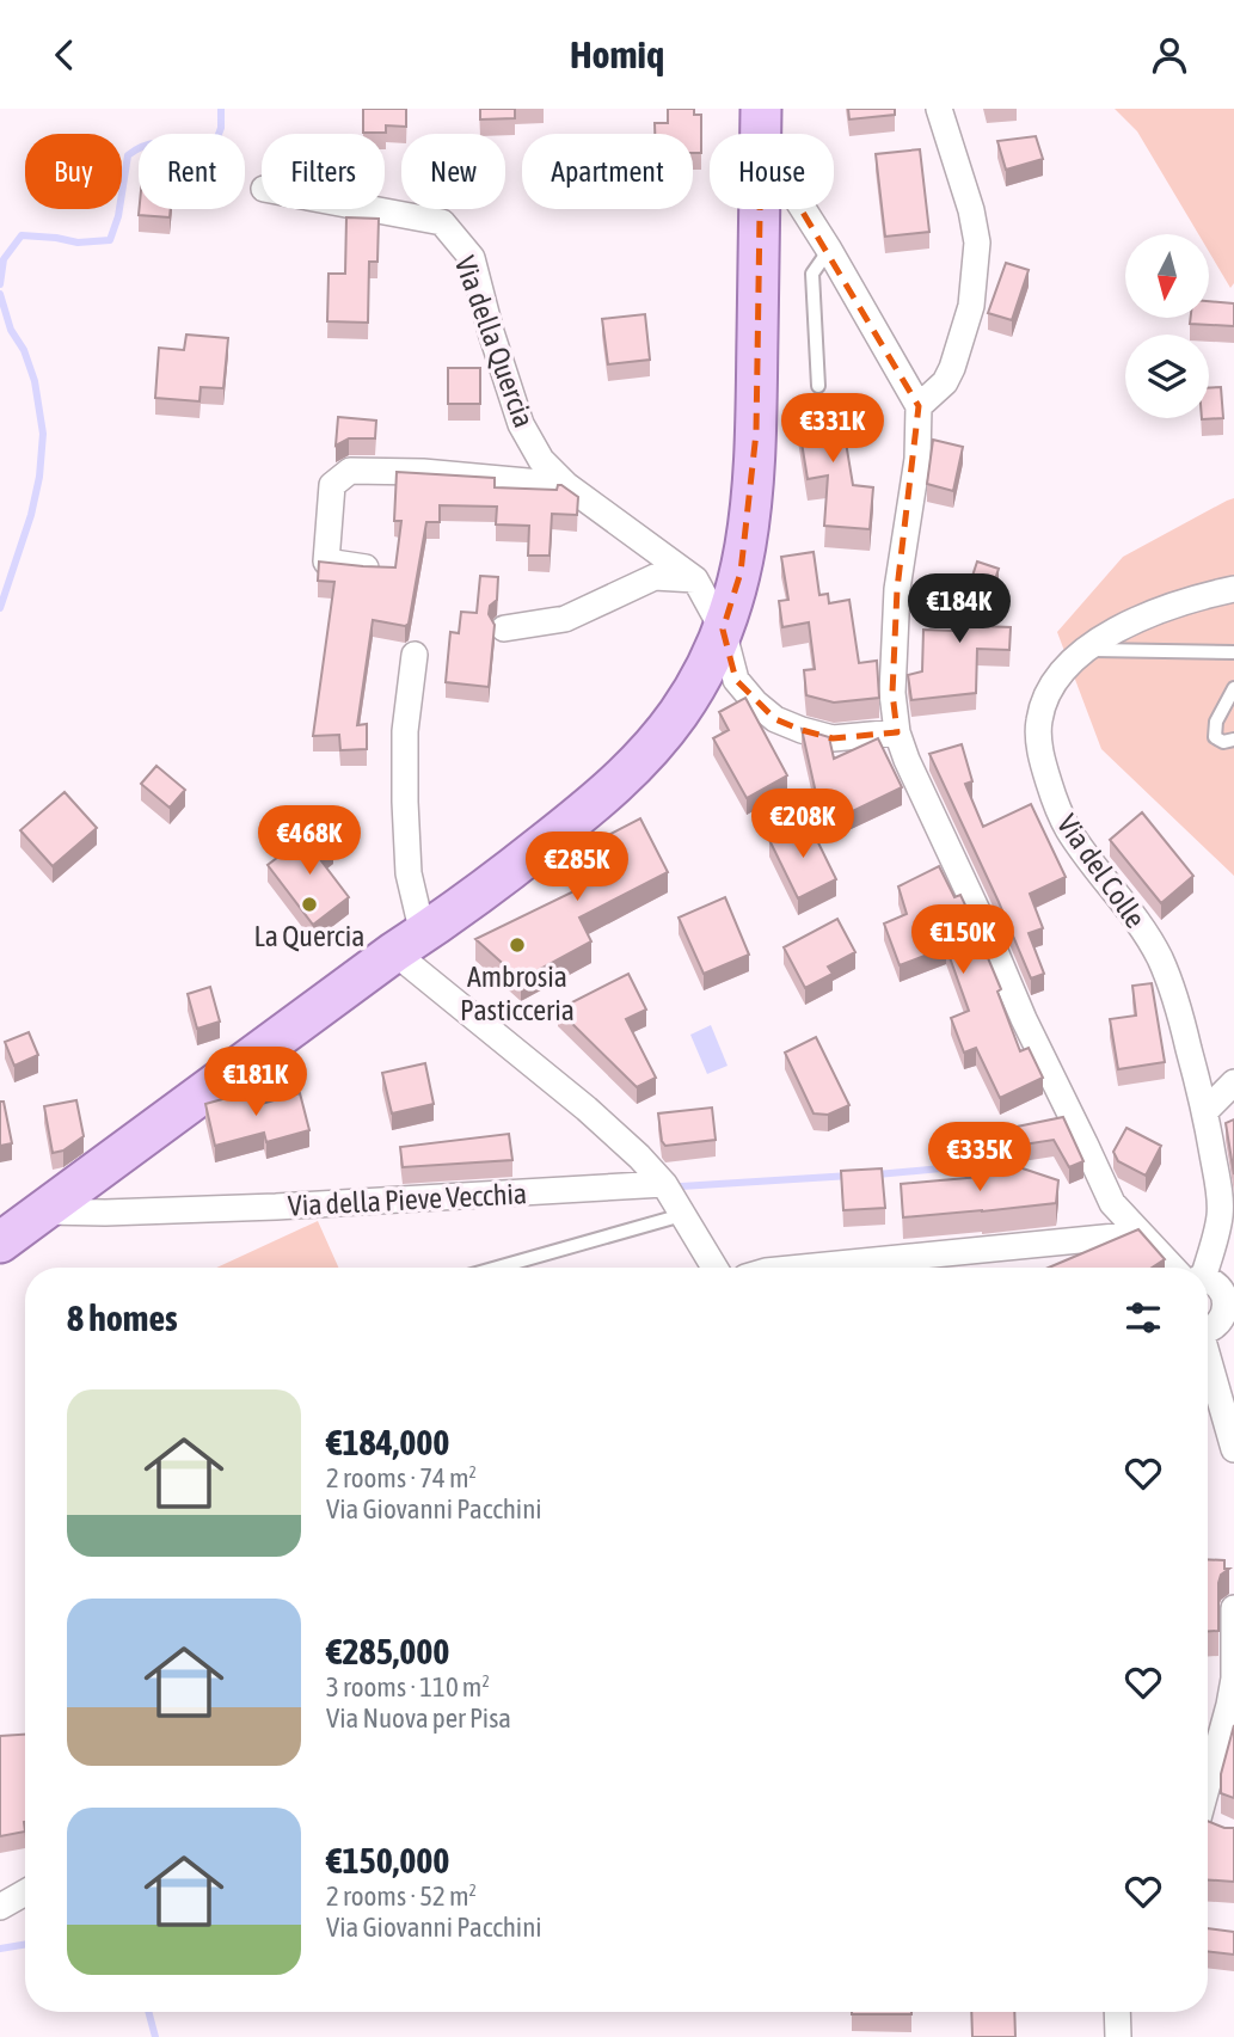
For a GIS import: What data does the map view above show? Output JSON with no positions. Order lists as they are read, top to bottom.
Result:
{
  "streets": {
    "street": ["Via della Quercia", "Via del Colle", "Via della Pieve Vecchia"]
  },
  "places": ["La Quercia", "Ambrosia Pasticceria"],
  "north": "bottom",
  "page": {
    "header": "Homiq",
    "chip": [
      "Buy",
      "Rent",
      "Filters",
      "New",
      "Apartment",
      "House"
    ],
    "price": [
      "€331K",
      "€184K",
      "€208K",
      "€468K",
      "€285K",
      "€150K",
      "€181K",
      "€335K"
    ],
    "heading": "8 homes",
    "list": [
      {
        "name": "€184,000",
        "note": "2 rooms · 74 m² · Via Giovanni Pacchini"
      },
      {
        "name": "€285,000",
        "note": "3 rooms · 110 m² · Via Nuova per Pisa"
      },
      {
        "name": "€150,000",
        "note": "2 rooms · 52 m² · Via Giovanni Pacchini"
      }
    ]
  }
}
